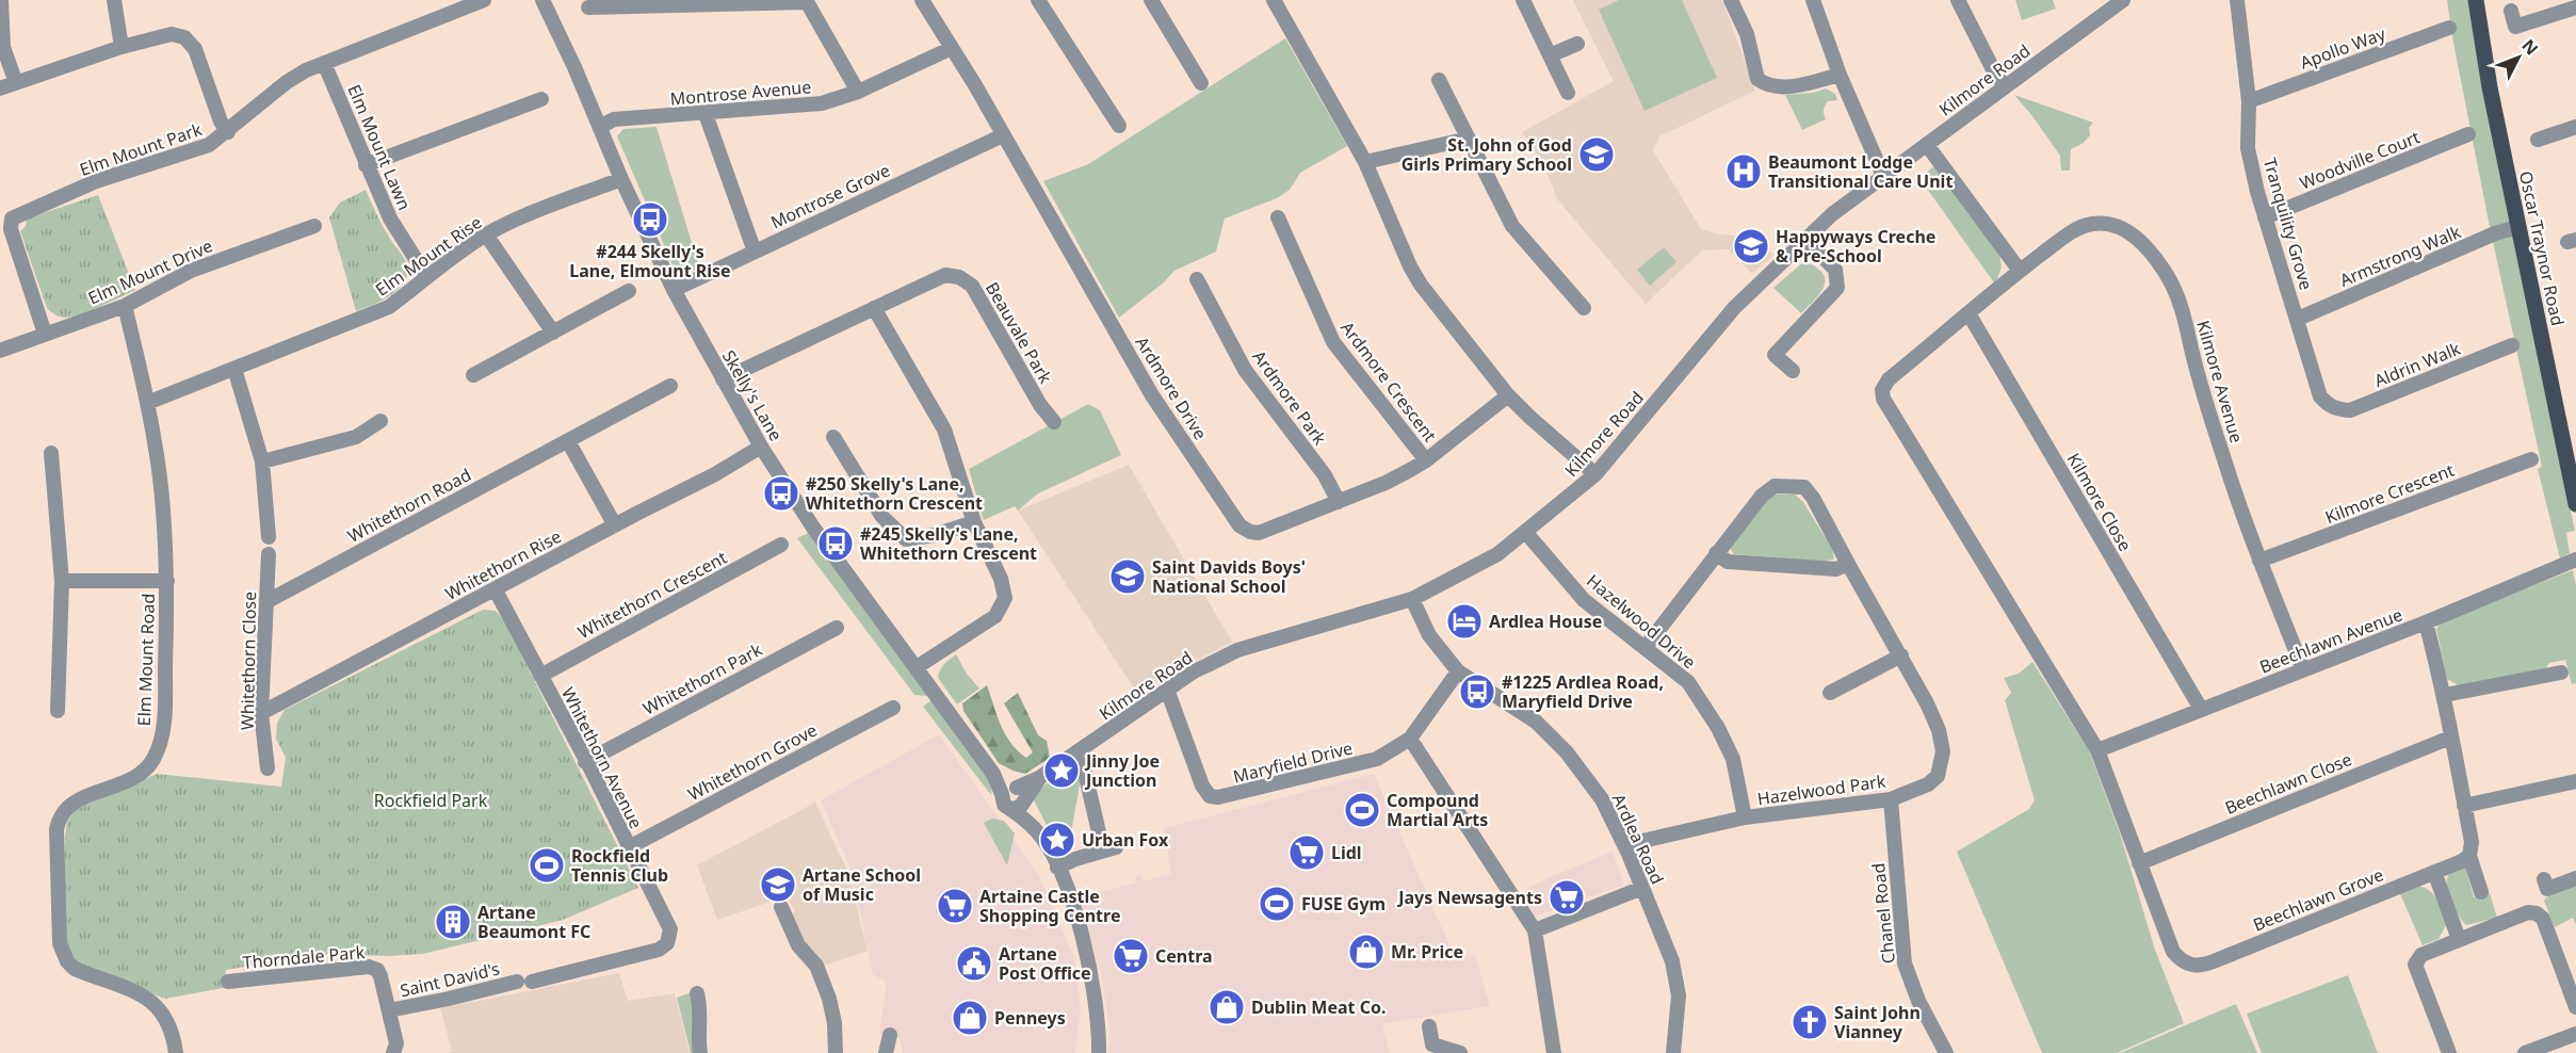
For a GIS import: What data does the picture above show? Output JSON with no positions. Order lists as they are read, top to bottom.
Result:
{
  "streets": {
    "main road": ["Oscar Traynor Road"],
    "street": [
      "Apollo Way",
      "Kilmore Road",
      "Montrose Avenue",
      "Elm Mount Lawn",
      "Elm Mount Park",
      "Woodville Court",
      "Montrose Grove",
      "Tranquility Grove",
      "Elm Mount Rise",
      "Armstrong Walk",
      "Elm Mount Drive",
      "Beauvale Park",
      "Aldrin Walk",
      "Ardmore Crescent",
      "Kilmore Avenue",
      "Ardmore Drive",
      "Skelly's Lane",
      "Ardmore Park",
      "Kilmore Crescent",
      "Kilmore Close",
      "Whitethorn Road",
      "Whitethorn Rise",
      "Whitethorn Crescent",
      "Hazelwood Drive",
      "Beechlawn Avenue",
      "Elm Mount Road",
      "Whitethorn Close",
      "Whitethorn Park",
      "Whitethorn Avenue",
      "Whitethorn Grove",
      "Maryfield Drive",
      "Beechlawn Close",
      "Hazelwood Park",
      "Ardlea Road",
      "Beechlawn Grove",
      "Chanel Road",
      "Thorndale Park",
      "Saint David's"
    ]
  },
  "crossings": [
    ["Apollo Way", "Tranquility Grove"],
    ["Kilmore Road", "Skelly's Lane"],
    ["Kilmore Road", "Hazelwood Drive"],
    ["Kilmore Road", "Maryfield Drive"],
    ["Kilmore Road", "Ardlea Road"],
    ["Montrose Avenue", "Ardmore Drive"],
    ["Montrose Avenue", "Skelly's Lane"],
    ["Elm Mount Lawn", "Elm Mount Park"],
    ["Elm Mount Lawn", "Elm Mount Rise"],
    ["Elm Mount Park", "Elm Mount Drive"],
    ["Woodville Court", "Tranquility Grove"],
    ["Montrose Grove", "Ardmore Drive"],
    ["Montrose Grove", "Skelly's Lane"],
    ["Tranquility Grove", "Armstrong Walk"],
    ["Tranquility Grove", "Aldrin Walk"],
    ["Oscar Traynor Road", "Armstrong Walk"],
    ["Elm Mount Rise", "Skelly's Lane"],
    ["Elm Mount Rise", "Elm Mount Road"],
    ["Elm Mount Drive", "Elm Mount Road"],
    ["Beauvale Park", "Skelly's Lane"],
    ["Ardmore Crescent", "Ardmore Drive"],
    ["Kilmore Avenue", "Kilmore Crescent"],
    ["Kilmore Avenue", "Kilmore Close"],
    ["Kilmore Avenue", "Beechlawn Avenue"],
    ["Kilmore Avenue", "Beechlawn Close"],
    ["Kilmore Avenue", "Beechlawn Grove"],
    ["Ardmore Drive", "Ardmore Park"],
    ["Skelly's Lane", "Whitethorn Rise"],
    ["Kilmore Close", "Beechlawn Avenue"],
    ["Whitethorn Road", "Whitethorn Close"],
    ["Whitethorn Rise", "Whitethorn Close"],
    ["Whitethorn Rise", "Whitethorn Avenue"],
    ["Whitethorn Crescent", "Whitethorn Avenue"],
    ["Hazelwood Drive", "Hazelwood Park"],
    ["Whitethorn Park", "Whitethorn Avenue"],
    ["Whitethorn Avenue", "Whitethorn Grove"],
    ["Whitethorn Avenue", "Saint David's"],
    ["Maryfield Drive", "Ardlea Road"],
    ["Hazelwood Park", "Ardlea Road"],
    ["Hazelwood Park", "Chanel Road"],
    ["Thorndale Park", "Saint David's"]
  ],
  "parks": ["Rockfield Park"],
  "places": {
    "school or university": [
      "St. John of God Girls Primary School",
      "Happyways Creche & Pre-School",
      "Saint Davids Boys' National School",
      "Artane School of Music"
    ],
    "hospital": ["Beaumont Lodge Transitional Care Unit"],
    "bus stop": [
      "#244 Skelly's Lane, Elmount Rise",
      "#250 Skelly's Lane, Whitethorn Crescent",
      "#245 Skelly's Lane, Whitethorn Crescent",
      "#1225 Ardlea Road, Maryfield Drive"
    ],
    "hotel": ["Ardlea House"],
    "place": ["Jinny Joe Junction", "Urban Fox"],
    "sports": ["Compound Martial Arts", "Rockfield Tennis Club", "FUSE Gym"],
    "supermarket": [
      "Lidl",
      "Jays Newsagents",
      "Artaine Castle Shopping Centre",
      "Centra"
    ],
    "building": ["Artane Beaumont FC"],
    "shop": ["Mr. Price", "Dublin Meat Co.", "Penneys"],
    "public building": ["Artane Post Office"],
    "church": ["Saint John Vianney"]
  },
  "north": "top right"
}
